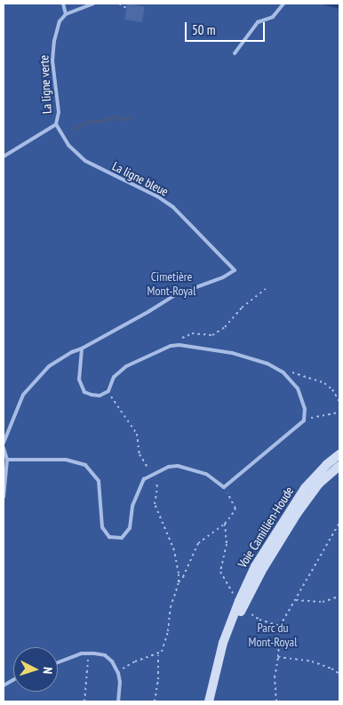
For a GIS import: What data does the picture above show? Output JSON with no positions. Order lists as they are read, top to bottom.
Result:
{
  "streets": {
    "street": ["Voie Camillien-Houde"],
    "lane": ["La ligne verte", "La ligne bleue"]
  },
  "crossings": [
    ["La ligne verte", "La ligne bleue"]
  ],
  "parks": ["Cimetière Mont-Royal", "Parc du Mont-Royal"],
  "scale_bar": "50 m",
  "north": "right"
}
